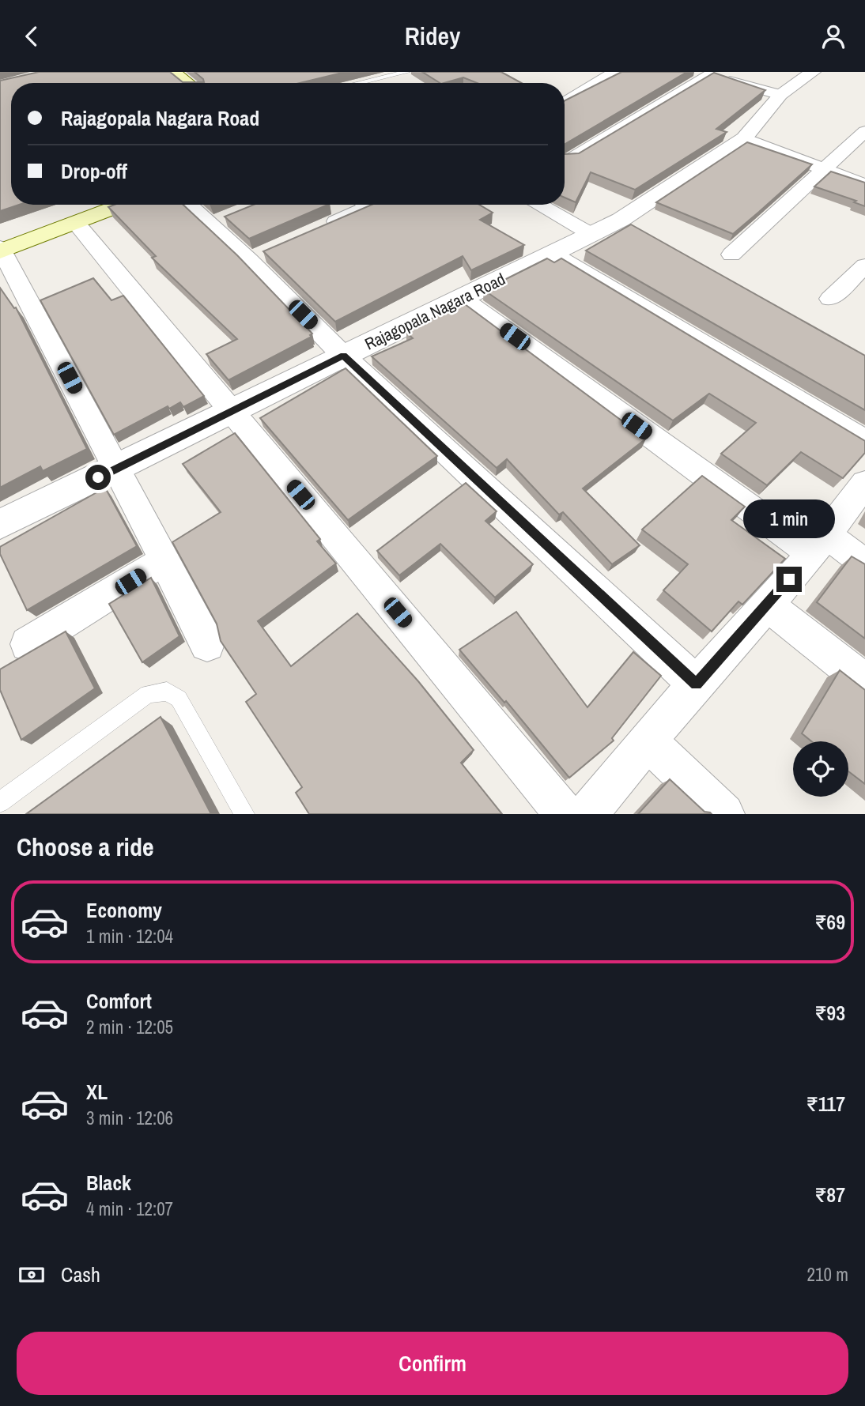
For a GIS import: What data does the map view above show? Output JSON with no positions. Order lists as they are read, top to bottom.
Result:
{
  "streets": {
    "street": ["Rajagopala Nagara Road"]
  },
  "page": {
    "header": "Ridey",
    "banner": ["Rajagopala Nagara Road", "Drop-off"],
    "bubble": "1 min",
    "heading": "Choose a ride",
    "list": [
      {
        "name": "Economy",
        "note": "1 min · 12:04",
        "value": "₹69"
      },
      {
        "name": "Comfort",
        "note": "2 min · 12:05",
        "value": "₹93"
      },
      {
        "name": "XL",
        "note": "3 min · 12:06",
        "value": "₹117"
      },
      {
        "name": "Black",
        "note": "4 min · 12:07",
        "value": "₹87"
      }
    ],
    "pay": ["Cash", "210 m"],
    "buttons": "Confirm"
  }
}
